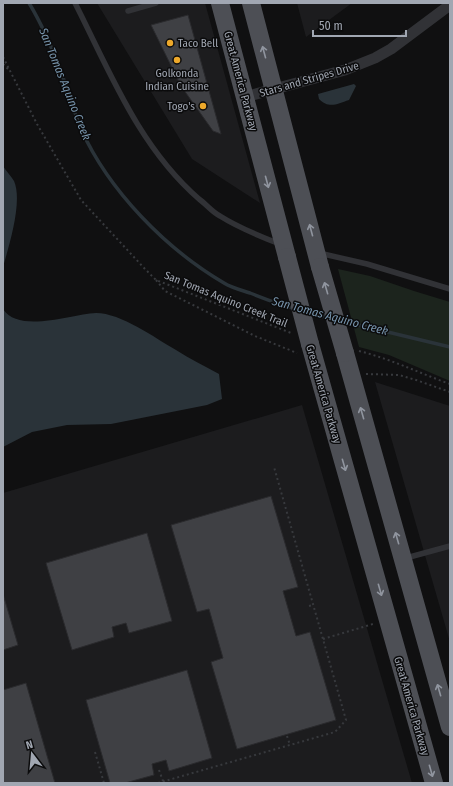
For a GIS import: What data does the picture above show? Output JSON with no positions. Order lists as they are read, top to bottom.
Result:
{
  "streets": {
    "main road": ["Great America Parkway"],
    "street": ["Stars and Stripes Drive"],
    "path": ["San Tomas Aquino Creek Trail"]
  },
  "crossings": [
    ["Stars and Stripes Drive", "Great America Parkway"],
    ["Great America Parkway", "San Tomas Aquino Creek Trail"]
  ],
  "water": ["San Tomas Aquino Creek"],
  "places": ["Taco Bell", "Golkonda Indian Cuisine", "Togo's"],
  "scale_bar": "50 m",
  "north": "top"
}
